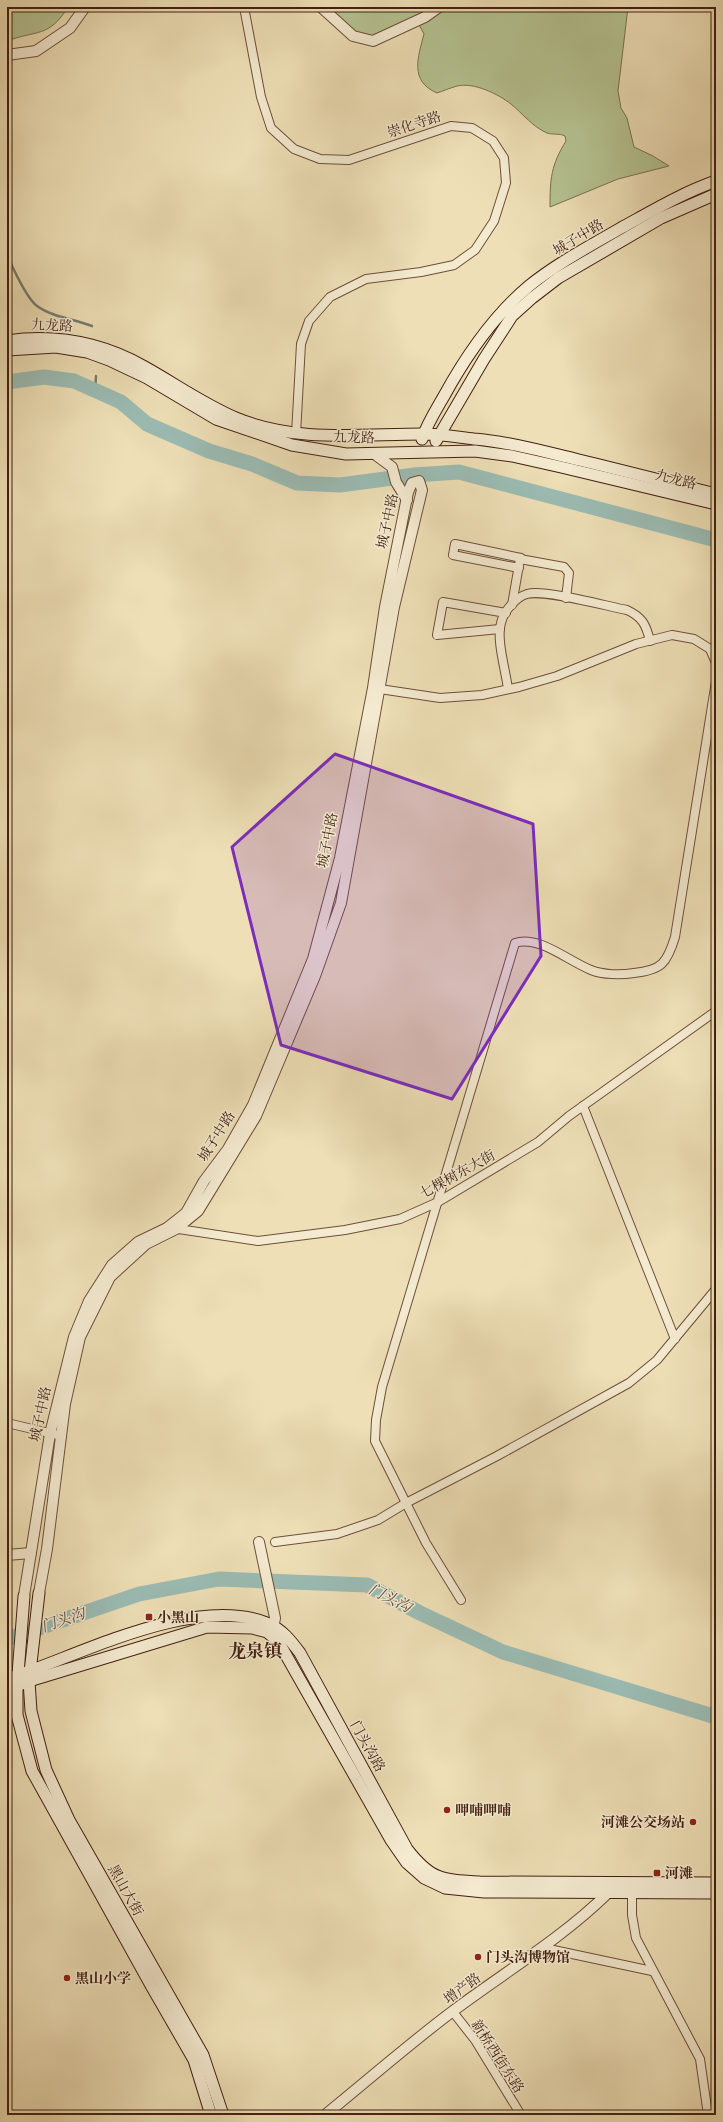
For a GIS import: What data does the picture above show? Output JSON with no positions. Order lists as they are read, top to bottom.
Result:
{
  "streets": {
    "main road": [
      "城子中路",
      "九龙路",
      "门头沟路",
      "黑山大街"
    ],
    "street": [
      "崇化寺路",
      "七棵树东大街",
      "增产路",
      "新桥西街东路"
    ]
  },
  "crossings": [
    ["崇化寺路", "九龙路"],
    ["城子中路", "九龙路"],
    ["城子中路", "七棵树东大街"],
    ["城子中路", "门头沟路"],
    ["城子中路", "黑山大街"],
    ["门头沟路", "黑山大街"],
    ["门头沟路", "增产路"],
    ["增产路", "新桥西街东路"]
  ],
  "districts": ["龙泉镇"],
  "water": ["门头沟"],
  "places": {
    "transit": ["小黑山", "河滩"],
    "other": [
      "呷哺呷哺",
      "河滩公交场站",
      "门头沟博物馆",
      "黑山小学"
    ]
  }
}
